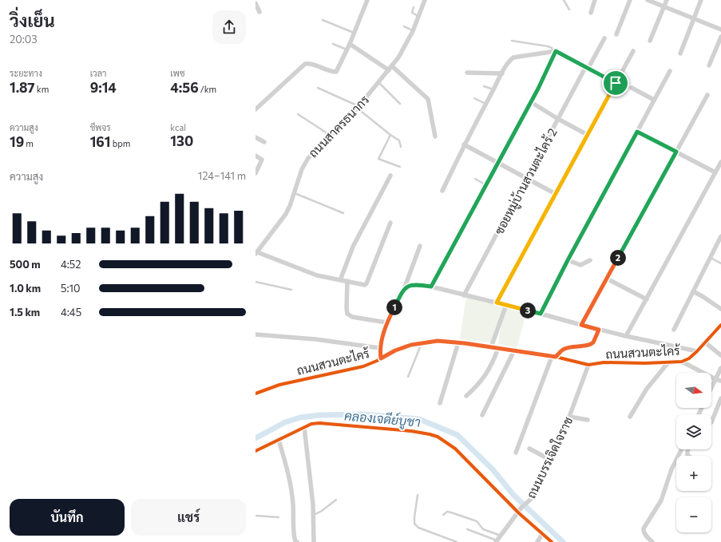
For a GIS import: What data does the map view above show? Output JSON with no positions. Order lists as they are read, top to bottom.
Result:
{
  "streets": {
    "street": [
      "ถนนสาครธนากร",
      "ซอยหมู่บ้านสวนตะไคร้ 2",
      "ถนนสวนตะไคร้",
      "ถนนบรรเจิดใจราช"
    ]
  },
  "crossings": [
    ["ถนนสวนตะไคร้", "ถนนบรรเจิดใจราช"]
  ],
  "water": ["คลองเจดีย์บูชา"],
  "north": "right",
  "page": {
    "heading": ["วิ่งเย็น", "20:03"],
    "stats": [
      ["ระยะทาง", "1.87 km"],
      ["เวลา", "9:14"],
      ["เพซ", "4:56 /km"],
      ["ความสูง", "19 m"],
      ["ชีพจร", "161 bpm"],
      ["kcal", "130"]
    ],
    "chart": ["ความสูง", "124–141 m"],
    "pins": ["2", "1", "3"],
    "list": [
      {
        "name": "500 m",
        "note": "4:52"
      },
      {
        "name": "1.0 km",
        "note": "5:10"
      },
      {
        "name": "1.5 km",
        "note": "4:45"
      }
    ],
    "map_buttons": ["+", "−"],
    "buttons": ["บันทึก", "แชร์"]
  }
}
